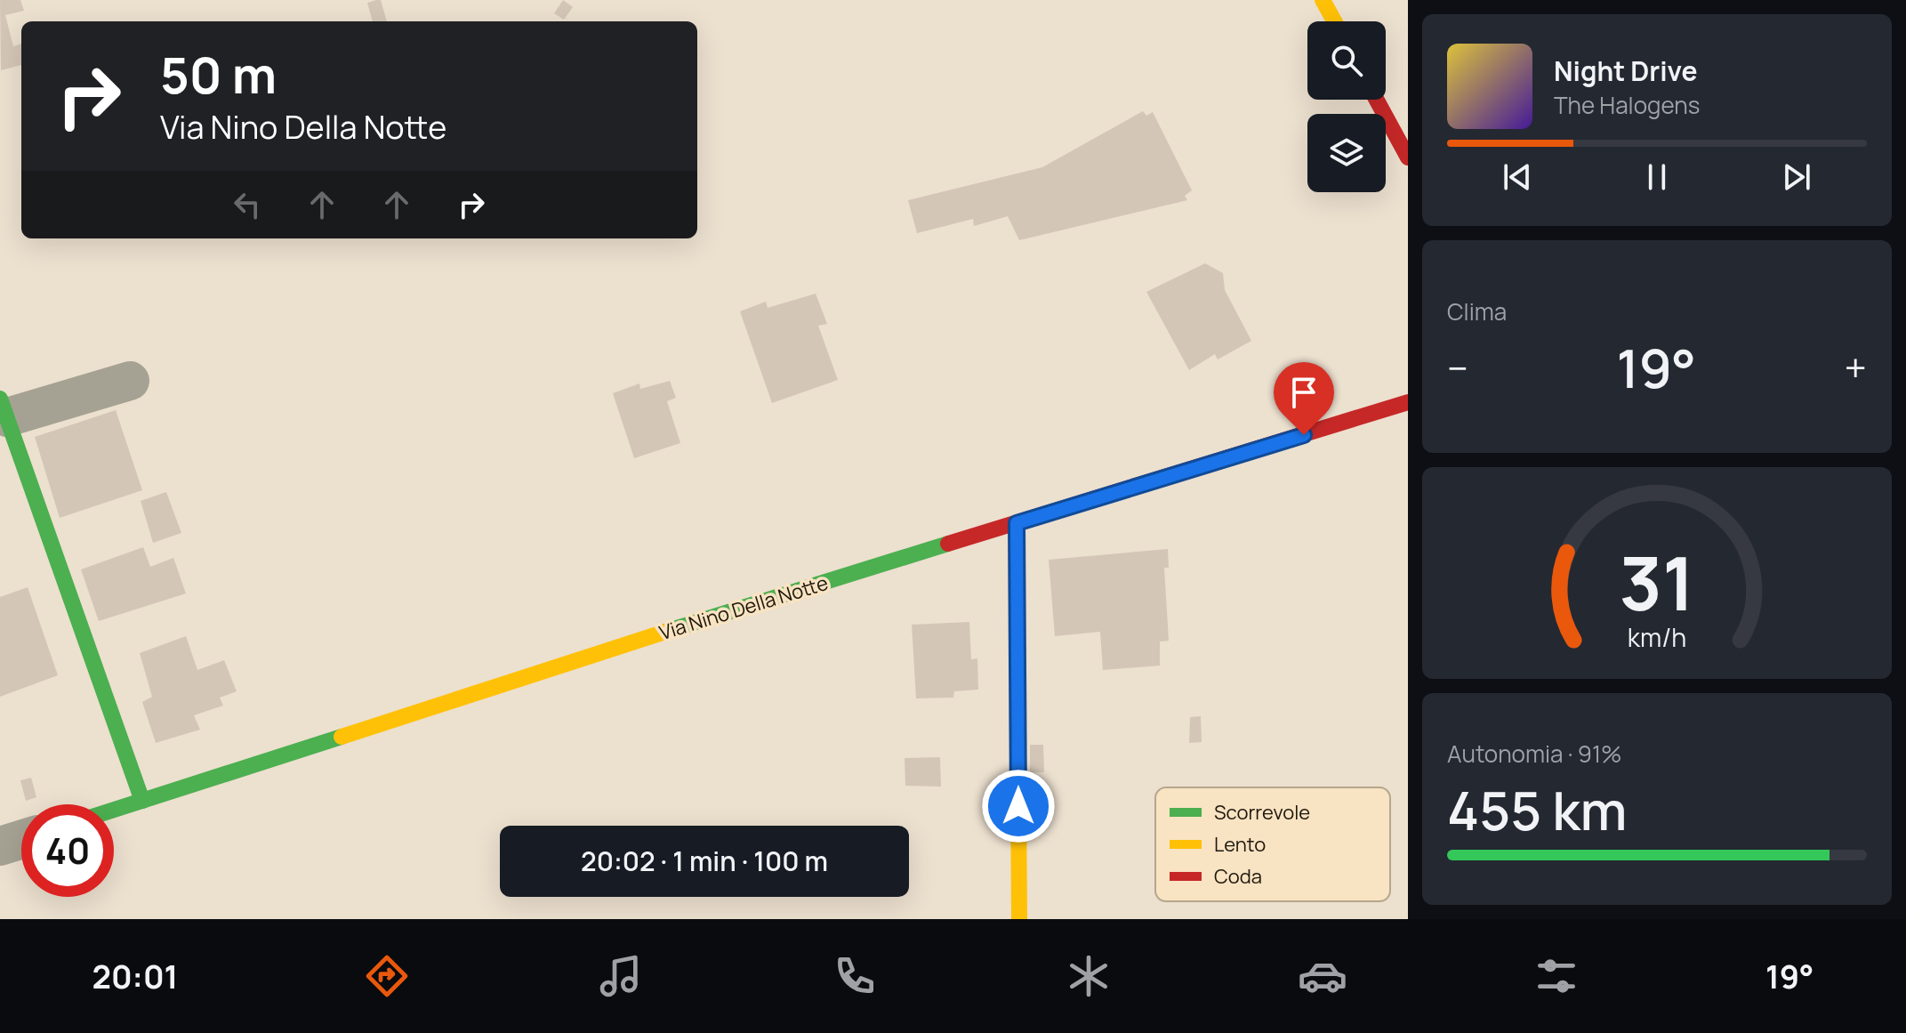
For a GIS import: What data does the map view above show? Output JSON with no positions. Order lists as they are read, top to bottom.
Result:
{
  "streets": {
    "street": ["Via Nino Della Notte"]
  },
  "legend": ["Scorrevole", "Lento", "Coda"],
  "page": {
    "turn": ["50 m", "Via Nino Della Notte"],
    "song": ["Night Drive", "The Halogens"],
    "tile": [
      "Clima",
      ["Autonomia · 91%", "455 km"]
    ],
    "heat": ["−", "19°", "+"],
    "limit": "40",
    "trip": "20:02 · 1 min · 100 m",
    "tabs": ["20:01", "19°"],
    "gauge": ["31", "km/h"]
  }
}
